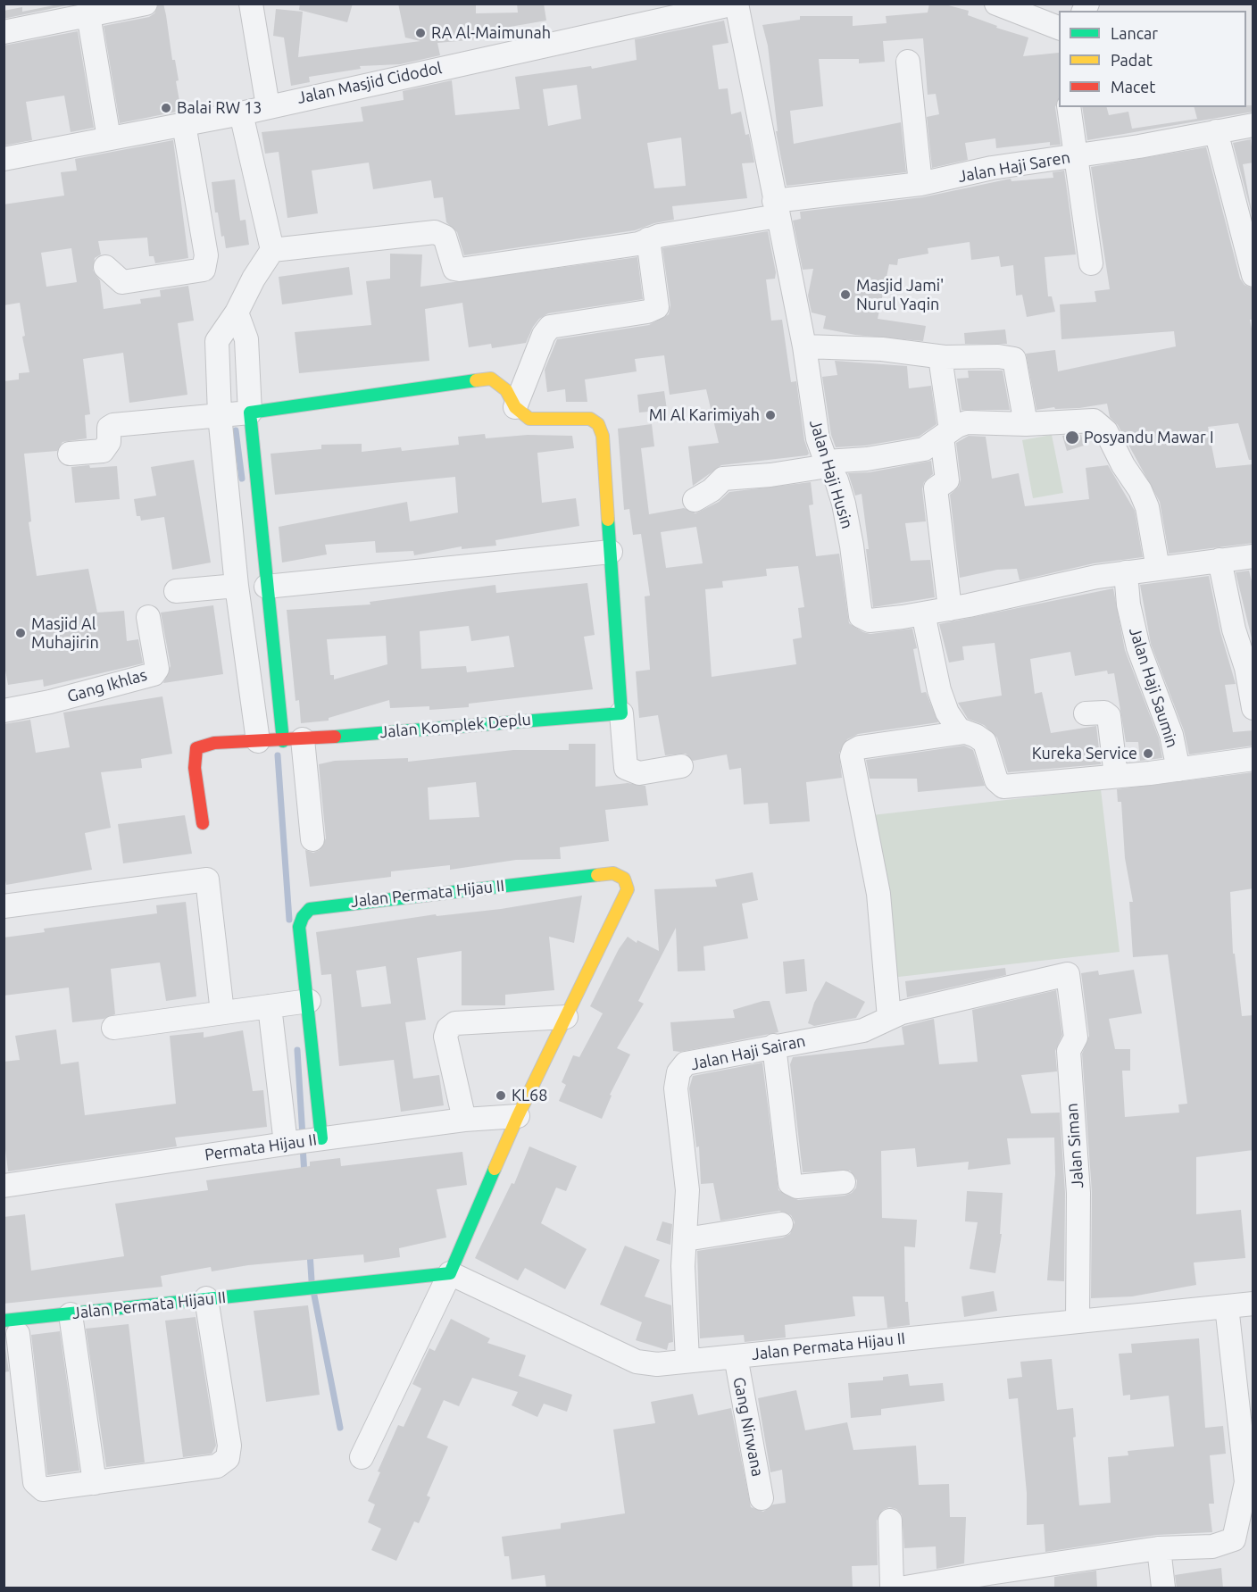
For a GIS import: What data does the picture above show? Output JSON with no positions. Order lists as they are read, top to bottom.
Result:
{
  "streets": {
    "street": [
      "Jalan Masjid Cidodol",
      "Jalan Haji Saren",
      "Jalan Haji Husin",
      "Gang Ikhlas",
      "Jalan Haji Saumin",
      "Jalan Komplek Deplu",
      "Jalan Permata Hijau II",
      "Jalan Haji Sairan",
      "Jalan Siman",
      "Permata Hijau II",
      "Gang Nirwana"
    ]
  },
  "crossings": [
    ["Jalan Masjid Cidodol", "Jalan Haji Husin"],
    ["Jalan Haji Saren", "Jalan Haji Husin"],
    ["Jalan Haji Husin", "Jalan Haji Saumin"],
    ["Jalan Permata Hijau II", "Jalan Haji Sairan"],
    ["Jalan Permata Hijau II", "Jalan Siman"],
    ["Jalan Permata Hijau II", "Permata Hijau II"],
    ["Jalan Permata Hijau II", "Gang Nirwana"],
    ["Jalan Haji Sairan", "Jalan Siman"]
  ],
  "places": [
    "RA Al-Maimunah",
    "Balai RW 13",
    "Masjid Jami' Nurul Yaqin",
    "MI Al Karimiyah",
    "Posyandu Mawar I",
    "Masjid Al Muhajirin",
    "Kureka Service",
    "KL68"
  ],
  "legend": ["Lancar", "Padat", "Macet"]
}
